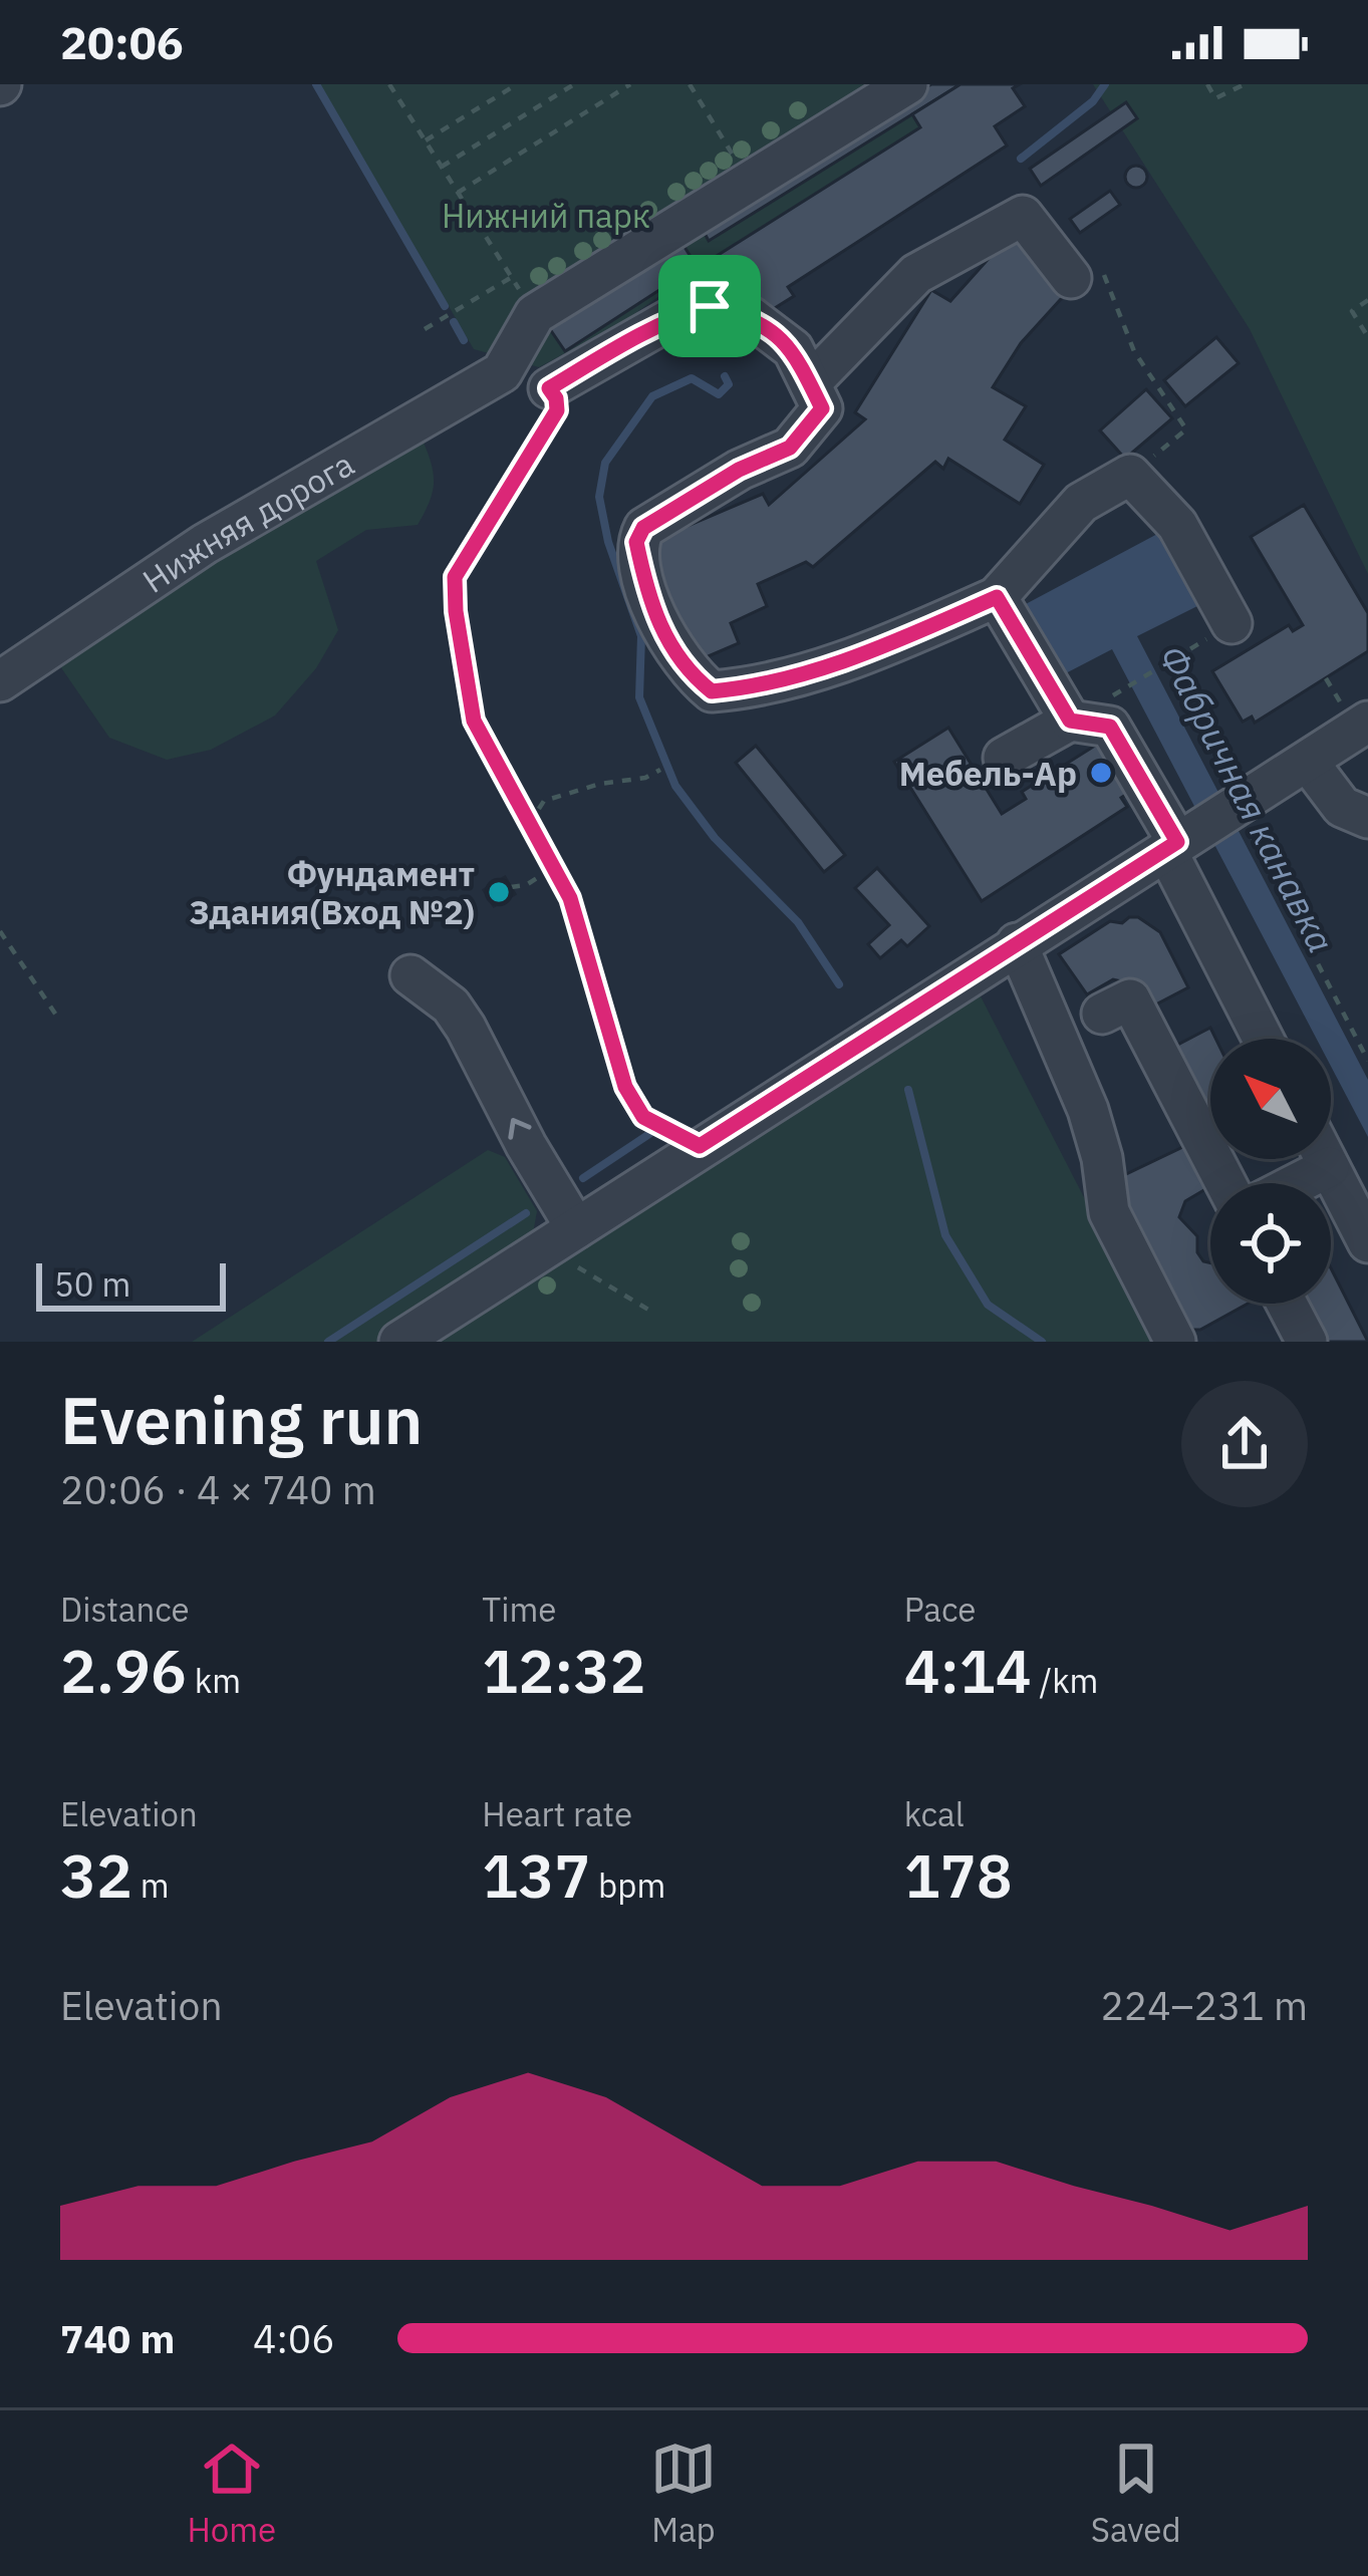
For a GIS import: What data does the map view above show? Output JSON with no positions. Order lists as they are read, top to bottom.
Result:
{
  "streets": {
    "street": ["Нижняя дорога"]
  },
  "water": ["Фабричная канавка"],
  "parks": ["Нижний парк"],
  "places": ["Мебель-Ар", "Фундамент Здания(Вход №2)"],
  "scale_bar": "50 m",
  "north": "top left",
  "page": {
    "status": "20:06",
    "scale": "50 m",
    "heading": ["Evening run", "20:06 · 4 × 740 m"],
    "stats": [
      ["Distance", "2.96 km"],
      ["Time", "12:32"],
      ["Pace", "4:14 /km"],
      ["Elevation", "32 m"],
      ["Heart rate", "137 bpm"],
      ["kcal", "178"]
    ],
    "chart": ["Elevation", "224–231 m"],
    "list": [
      {
        "name": "740 m",
        "note": "4:06"
      }
    ],
    "tabs": ["Home", "Map", "Saved"]
  }
}
